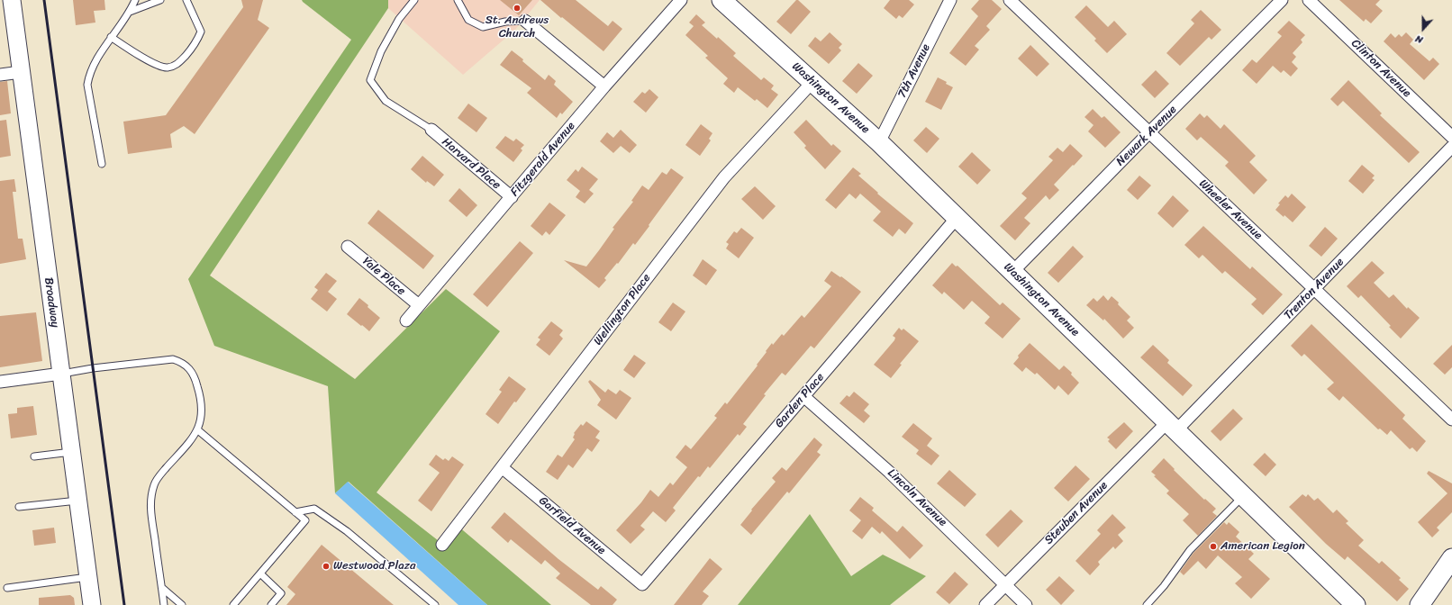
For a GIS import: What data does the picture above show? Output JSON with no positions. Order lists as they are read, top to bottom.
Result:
{
  "streets": {
    "main road": ["Washington Avenue"],
    "street": [
      "Clinton Avenue",
      "7th Avenue",
      "Newark Avenue",
      "Fitzgerald Avenue",
      "Harvard Place",
      "Wheeler Avenue",
      "Yale Place",
      "Trenton Avenue",
      "Broadway",
      "Wellington Place",
      "Garden Place",
      "Lincoln Avenue",
      "Steuben Avenue",
      "Garfield Avenue"
    ]
  },
  "crossings": [
    ["7th Avenue", "Washington Avenue"],
    ["Washington Avenue", "Newark Avenue"],
    ["Washington Avenue", "Trenton Avenue"],
    ["Washington Avenue", "Wellington Place"],
    ["Washington Avenue", "Garden Place"],
    ["Washington Avenue", "Steuben Avenue"],
    ["Newark Avenue", "Wheeler Avenue"],
    ["Fitzgerald Avenue", "Harvard Place"],
    ["Fitzgerald Avenue", "Yale Place"],
    ["Wheeler Avenue", "Trenton Avenue"],
    ["Trenton Avenue", "Steuben Avenue"],
    ["Wellington Place", "Garfield Avenue"],
    ["Garden Place", "Lincoln Avenue"],
    ["Garden Place", "Garfield Avenue"],
    ["Lincoln Avenue", "Steuben Avenue"]
  ],
  "places": ["St. Andrews Church", "American Legion", "Westwood Plaza"],
  "north": "bottom"
}
